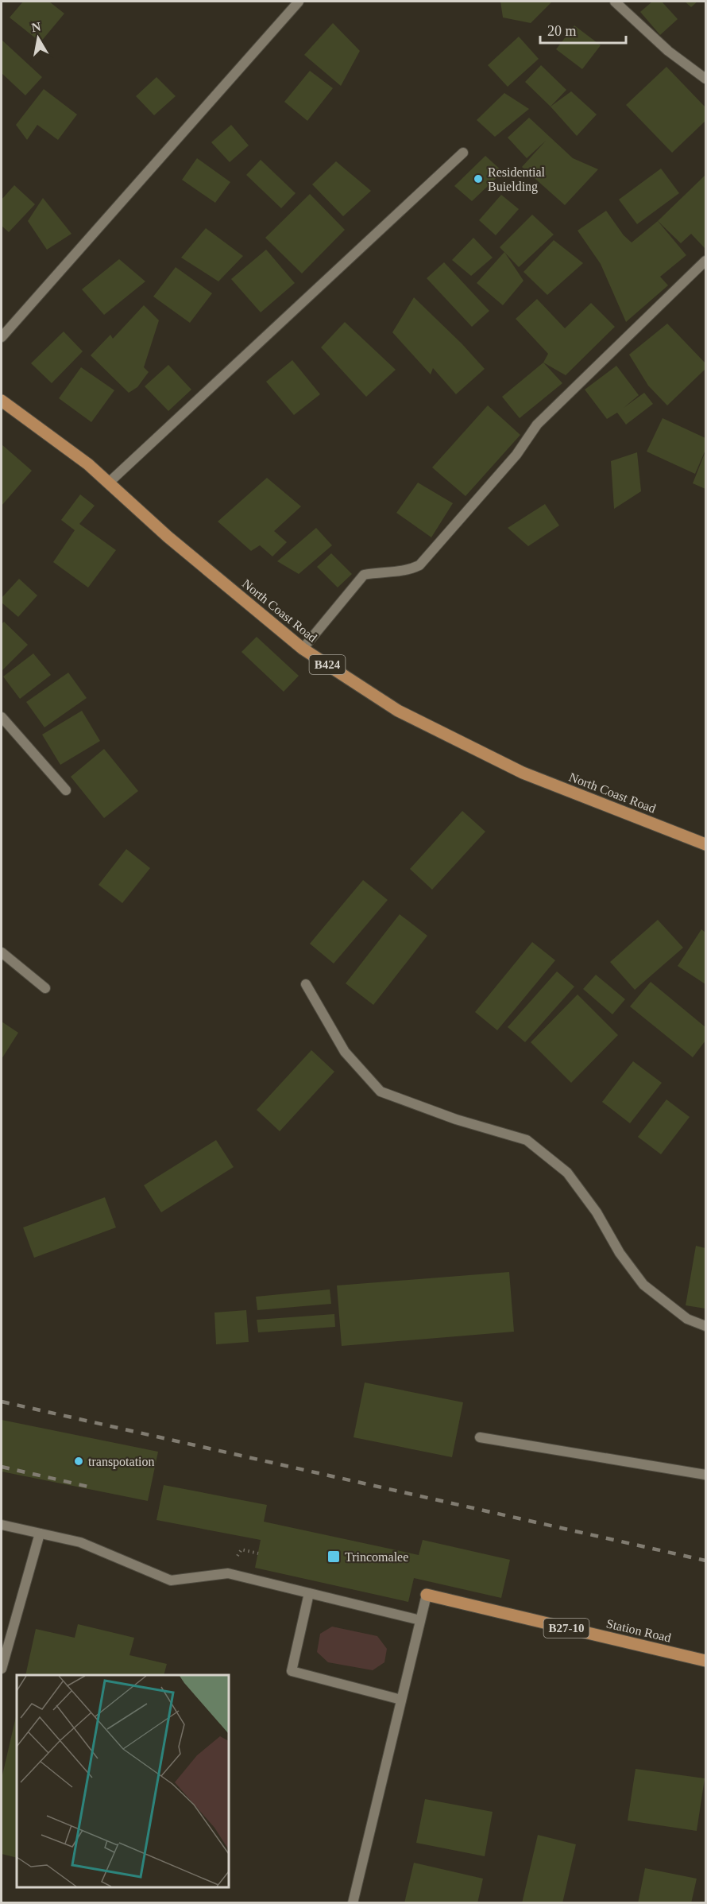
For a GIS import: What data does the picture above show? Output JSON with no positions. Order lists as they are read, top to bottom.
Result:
{
  "streets": {
    "main road": [
      "North Coast Road",
      "B424",
      "B27-10",
      "Station Road"
    ]
  },
  "places": {
    "other": ["Residential Buielding", "transpotation"],
    "transit": ["Trincomalee"]
  },
  "scale_bar": "20 m",
  "north": "top"
}
